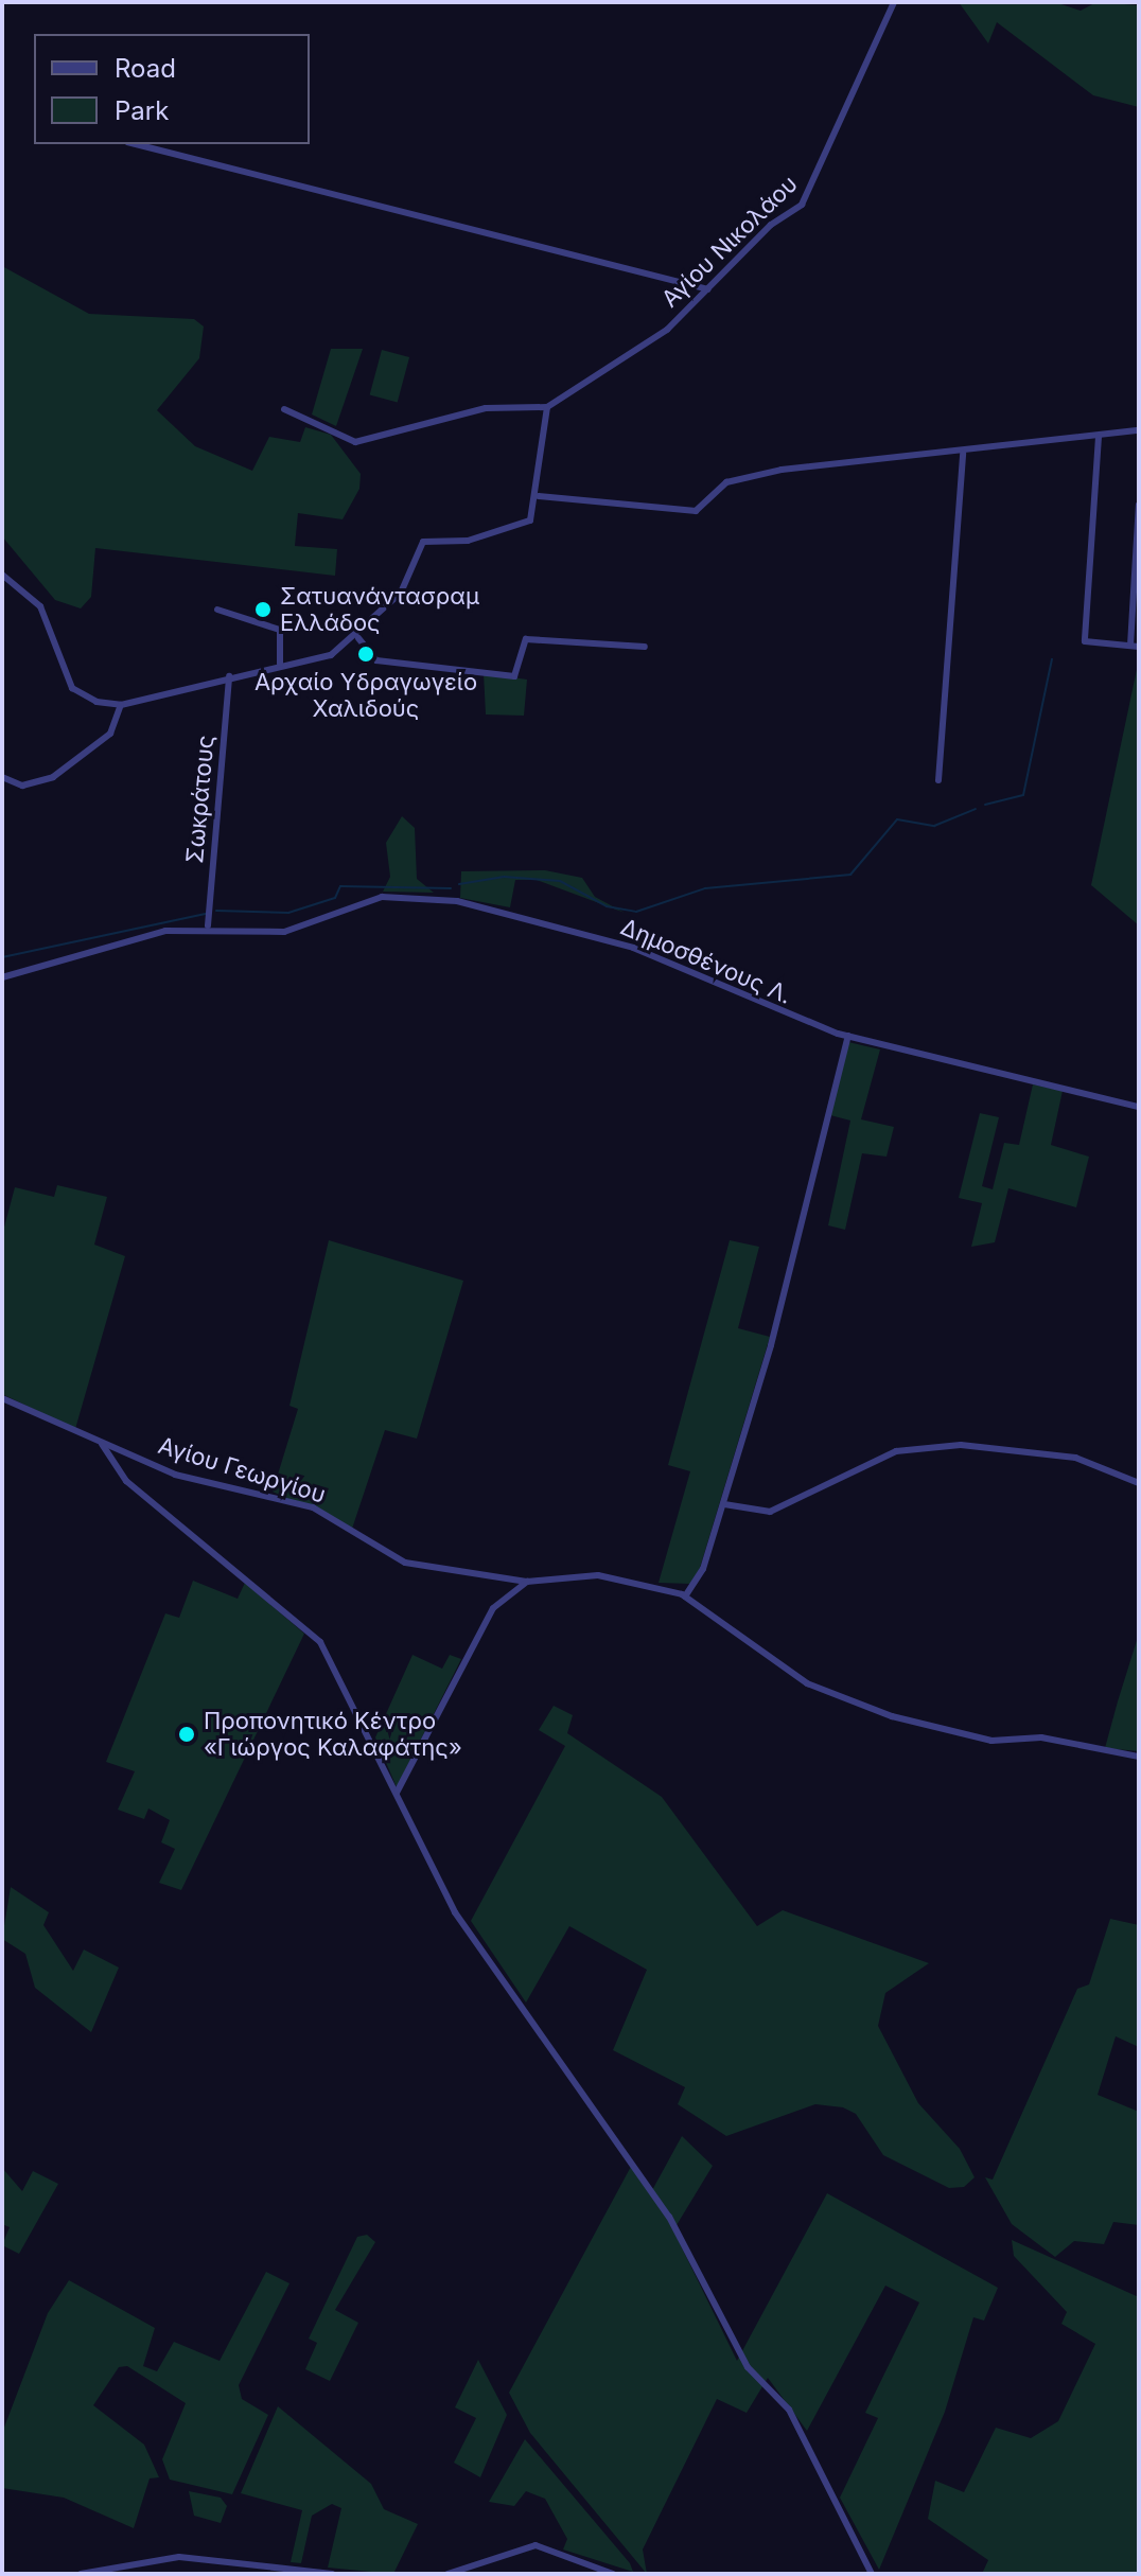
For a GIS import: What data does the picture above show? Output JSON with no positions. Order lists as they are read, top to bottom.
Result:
{
  "streets": {
    "street": [
      "Αγίου Νικολάου",
      "Σωκράτους",
      "Δημοσθένους Λ.",
      "Αγίου Γεωργίου"
    ]
  },
  "crossings": [
    ["Σωκράτους", "Δημοσθένους Λ."]
  ],
  "places": ["Σατυανάντασραμ Ελλάδος", "Αρχαίο Υδραγωγείο Χαλιδούς", "Προπονητικό Κέντρο «Γιώργος Καλαφάτης»"],
  "legend": ["Road", "Park"]
}
